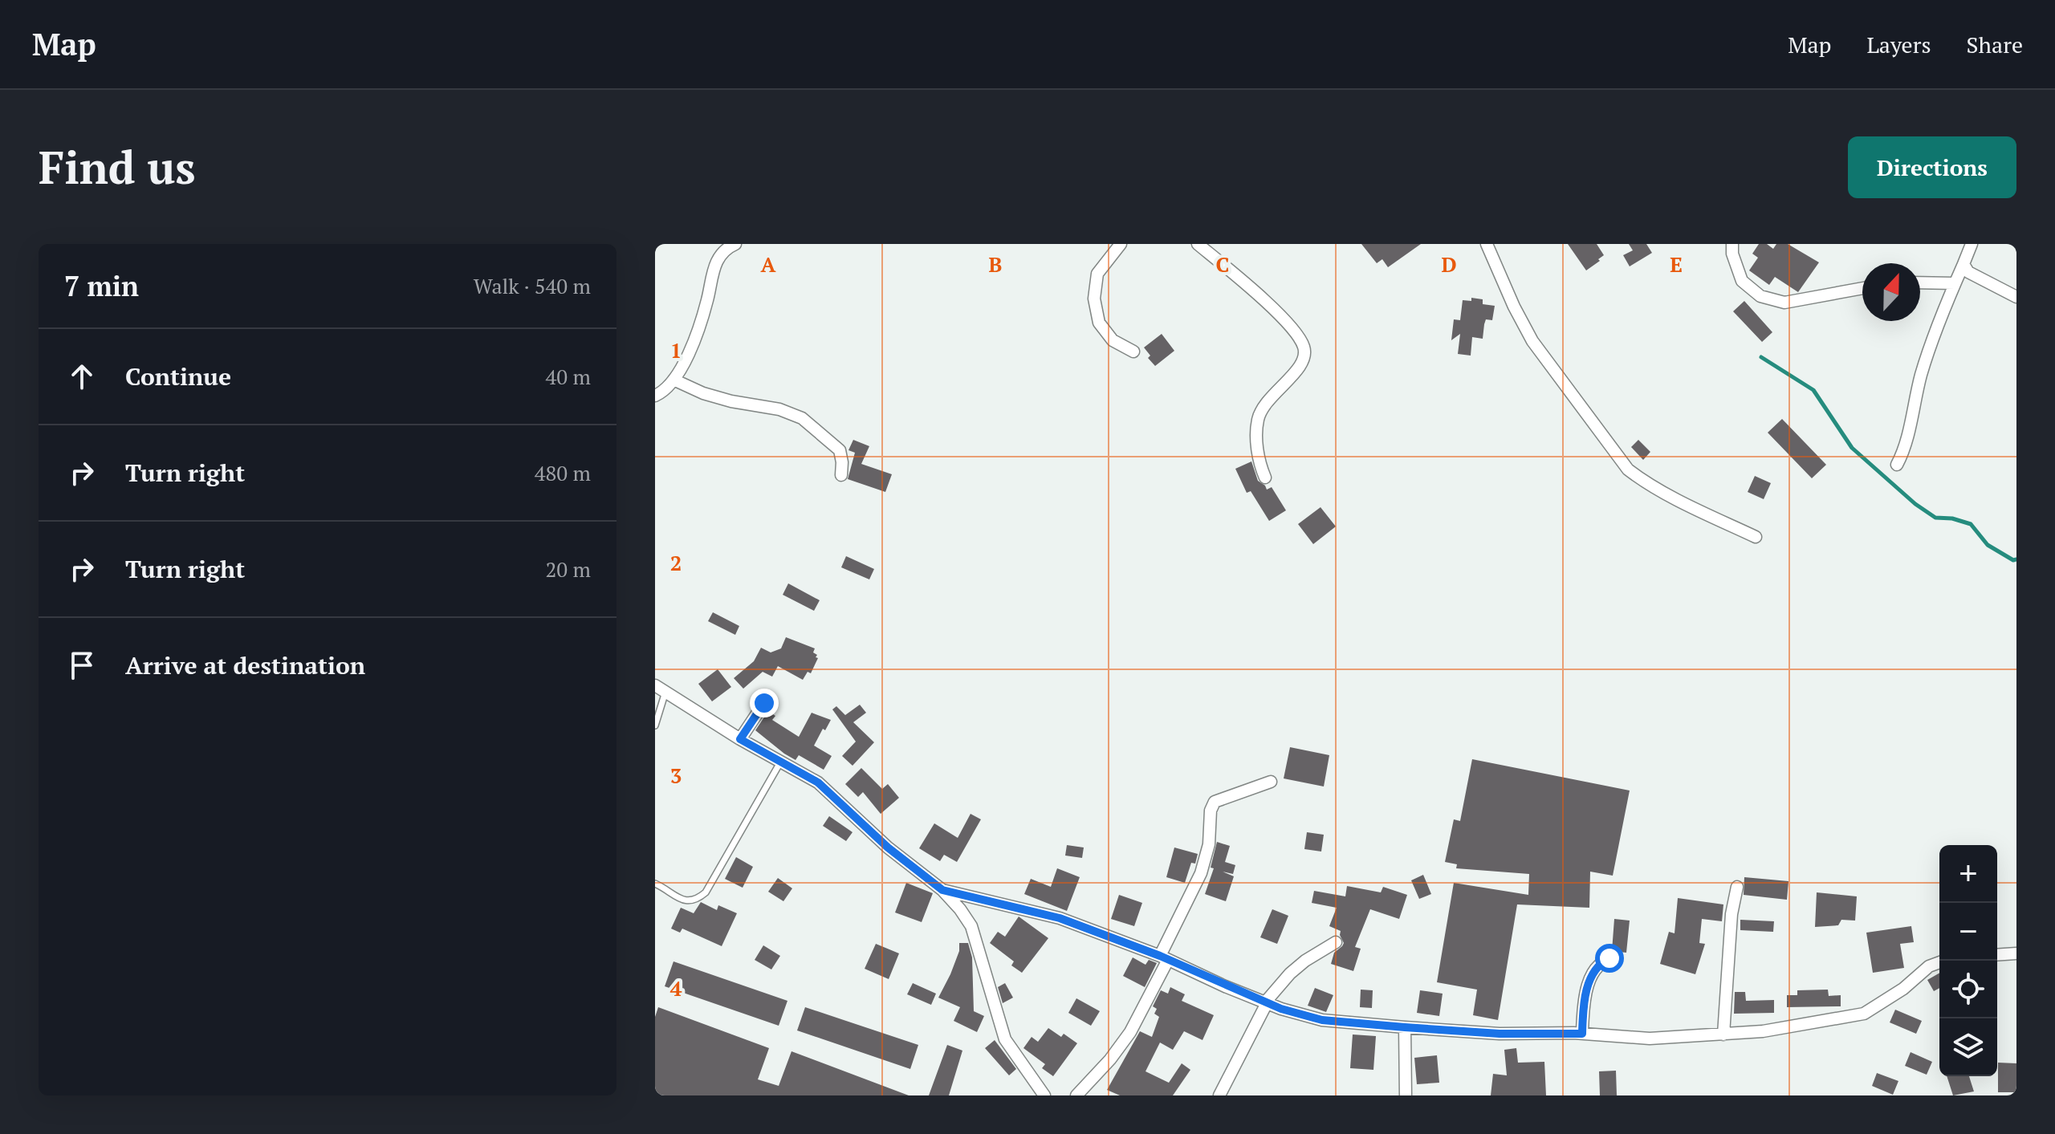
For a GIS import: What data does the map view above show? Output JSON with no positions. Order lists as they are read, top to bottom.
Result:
{
  "north": "top",
  "page": {
    "header": "Map",
    "nav": ["Map", "Layers", "Share"],
    "buttons": "Directions",
    "title": "Find us",
    "heading": ["7 min", "Walk · 540 m"],
    "list": [
      ["Continue", "40 m"],
      ["Turn right", "480 m"],
      ["Turn right", "20 m"],
      "Arrive at destination"
    ],
    "map_buttons": ["+", "−"]
  },
  "grid": {
    "columns": [
      "A",
      "B",
      "C",
      "D",
      "E"
    ],
    "rows": [
      "1",
      "2",
      "3",
      "4"
    ]
  }
}
